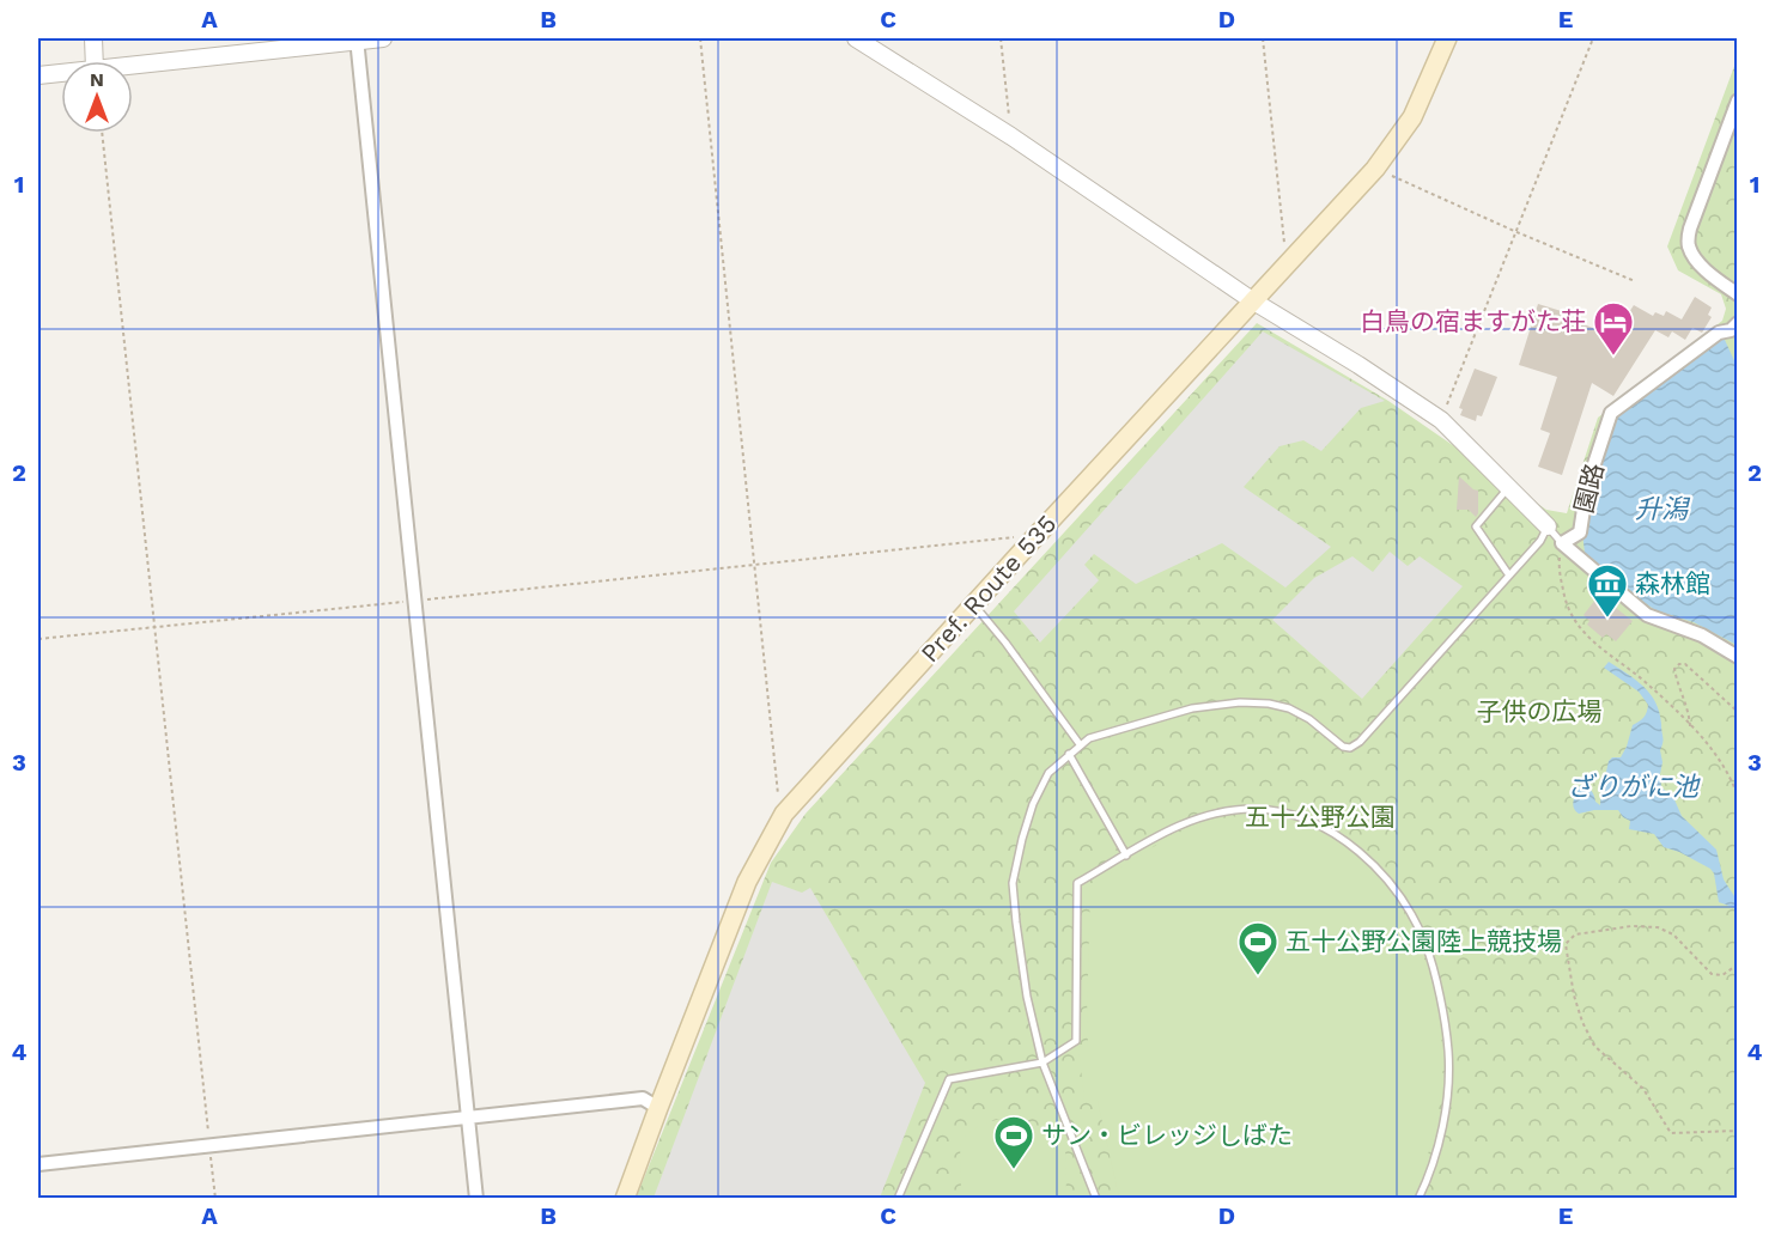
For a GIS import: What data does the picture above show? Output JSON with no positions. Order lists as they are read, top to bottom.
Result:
{
  "streets": {
    "main road": ["Pref. Route 535"],
    "street": ["園路"]
  },
  "water": ["升潟", "ざりがに池"],
  "parks": ["子供の広場", "五十公野公園"],
  "places": {
    "hotel": ["白鳥の宿ますがた荘"],
    "museum": ["森林館"],
    "sports": ["五十公野公園陸上競技場", "サン・ビレッジしばた"]
  },
  "north": "top",
  "grid": {
    "columns": [
      "A",
      "B",
      "C",
      "D",
      "E"
    ],
    "rows": [
      "1",
      "2",
      "3",
      "4"
    ]
  }
}
